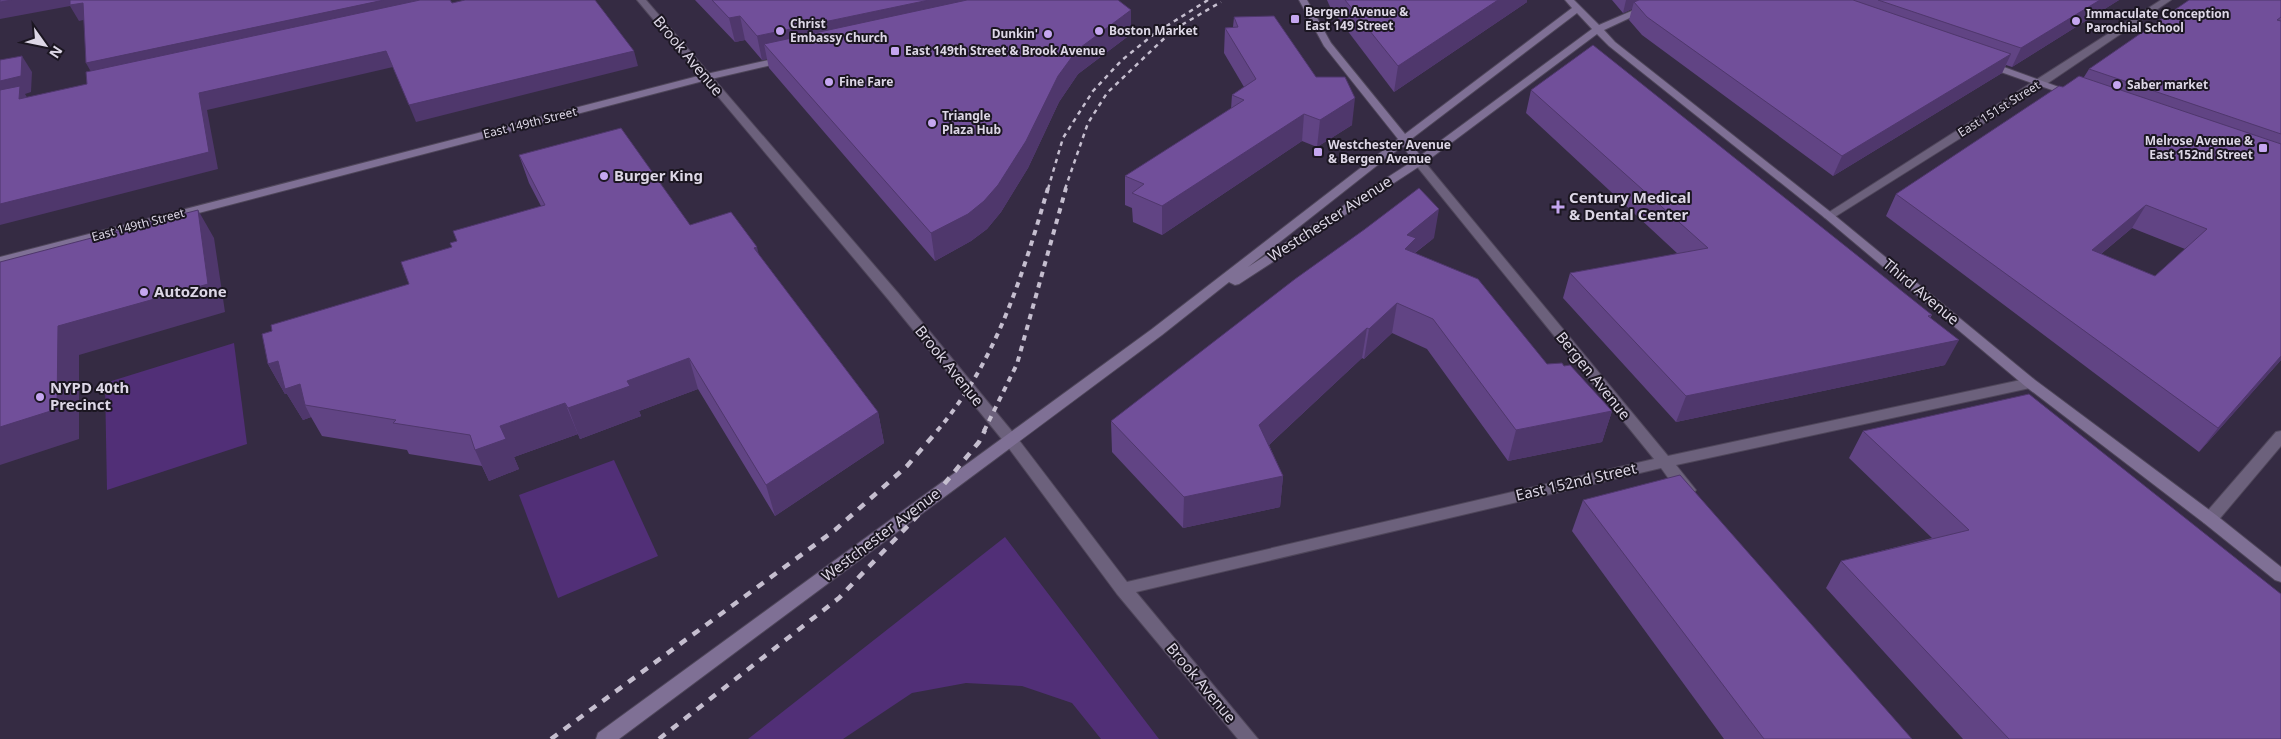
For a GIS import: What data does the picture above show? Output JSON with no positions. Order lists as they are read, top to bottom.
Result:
{
  "streets": {
    "main road": [
      "East 149th Street",
      "Westchester Avenue",
      "Third Avenue",
      "Bergen Avenue"
    ],
    "street": ["Brook Avenue", "East 151st Street", "East 152nd Street"]
  },
  "crossings": [
    ["Brook Avenue", "East 149th Street"],
    ["Brook Avenue", "Westchester Avenue"],
    ["Brook Avenue", "East 152nd Street"],
    ["East 151st Street", "Third Avenue"],
    ["Westchester Avenue", "Third Avenue"],
    ["Westchester Avenue", "Bergen Avenue"],
    ["Third Avenue", "East 152nd Street"],
    ["Bergen Avenue", "East 152nd Street"]
  ],
  "places": {
    "transit": [
      "Bergen Avenue & East 149 Street",
      "East 149th Street & Brook Avenue",
      "Melrose Avenue & East 152nd Street",
      "Westchester Avenue & Bergen Avenue"
    ],
    "other": [
      "Immaculate Conception Parochial School",
      "Christ Embassy Church",
      "Boston Market",
      "Dunkin'",
      "Fine Fare",
      "Saber market",
      "Triangle Plaza Hub",
      "Burger King",
      "AutoZone",
      "NYPD 40th Precinct"
    ],
    "health": ["Century Medical & Dental Center"]
  },
  "north": "bottom right"
}
